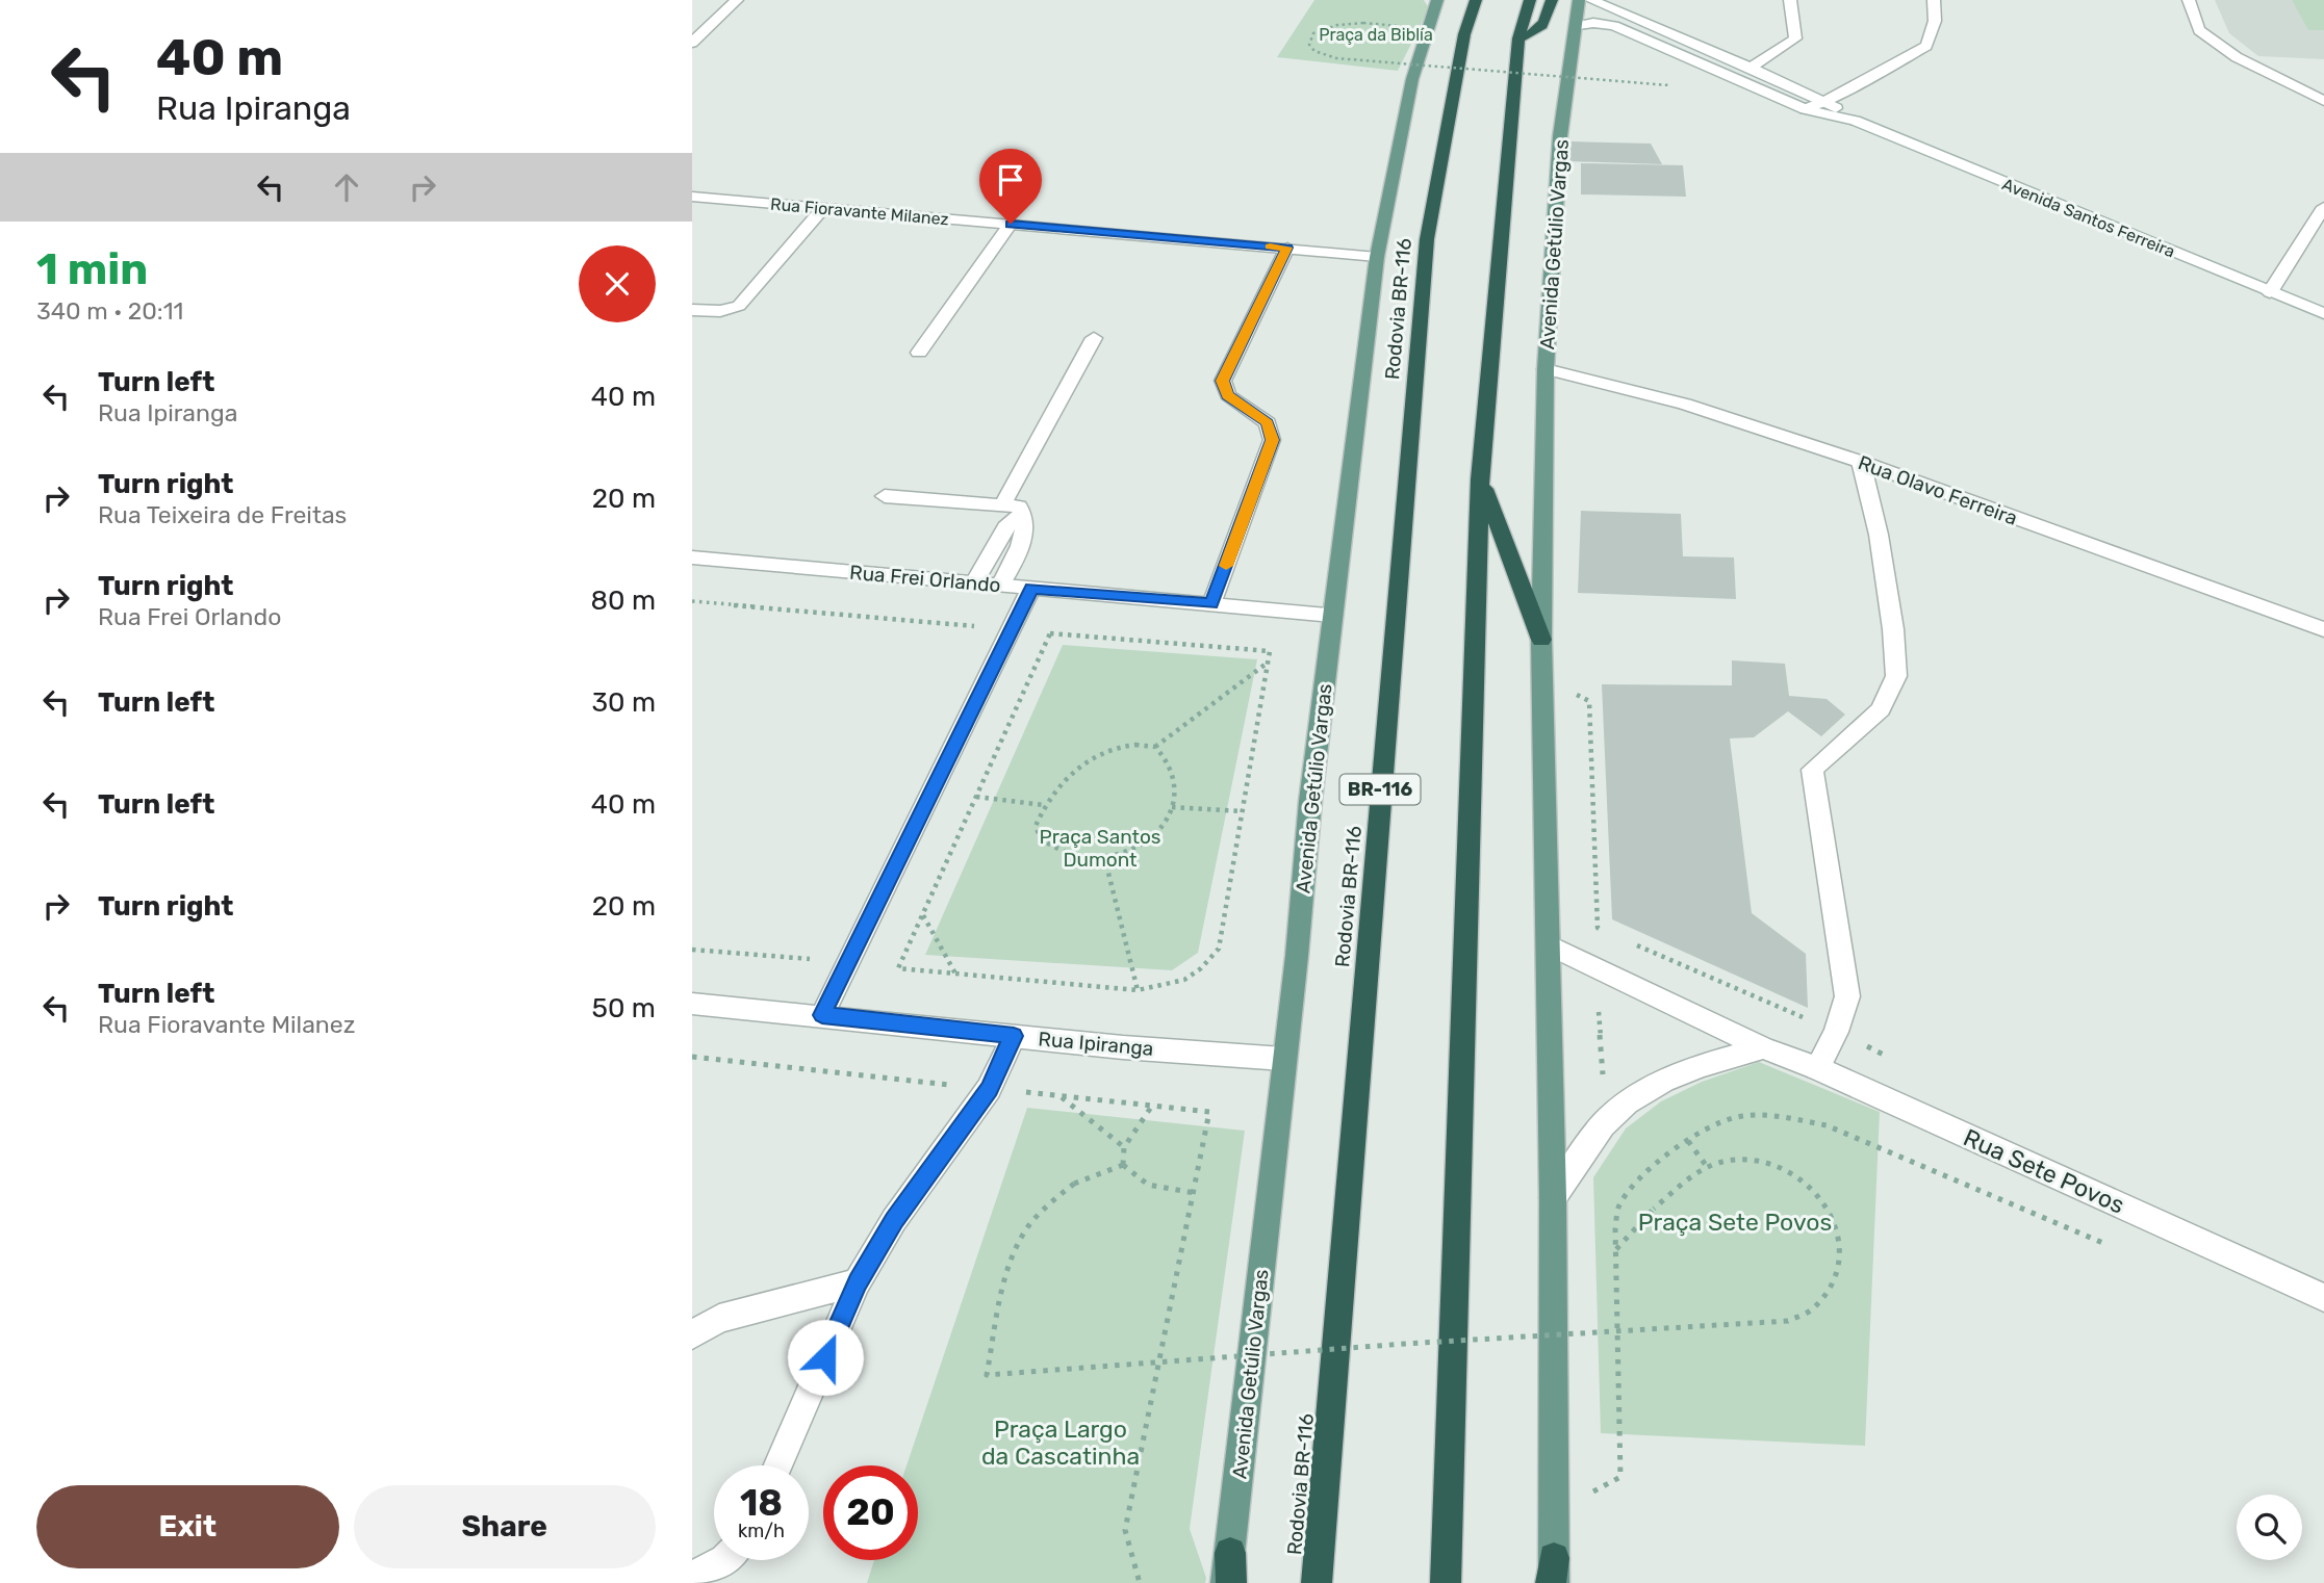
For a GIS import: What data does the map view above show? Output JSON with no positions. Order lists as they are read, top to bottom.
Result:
{
  "streets": {
    "highway": ["Rodovia BR-116", "BR-116"],
    "main road": ["Avenida Getúlio Vargas"],
    "street": [
      "Rua Fioravante Milanez",
      "Avenida Santos Ferreira",
      "Rua Olavo Ferreira",
      "Rua Frei Orlando",
      "Rua Ipiranga",
      "Rua Sete Povos"
    ]
  },
  "crossings": [
    ["Rua Fioravante Milanez", "Avenida Getúlio Vargas"],
    ["Avenida Santos Ferreira", "Avenida Getúlio Vargas"],
    ["Avenida Getúlio Vargas", "Rua Olavo Ferreira"],
    ["Avenida Getúlio Vargas", "Rua Frei Orlando"],
    ["Avenida Getúlio Vargas", "Rua Ipiranga"],
    ["Avenida Getúlio Vargas", "Rua Sete Povos"]
  ],
  "parks": [
    "Praça da Biblía",
    "Praça Santos Dumont",
    "Praça Sete Povos",
    "Praça Largo da Cascatinha"
  ],
  "page": {
    "turn": ["40 m", "Rua Ipiranga"],
    "heading": ["1 min", "340 m · 20:11"],
    "list": [
      {
        "name": "Turn left",
        "note": "Rua Ipiranga",
        "value": "40 m"
      },
      {
        "name": "Turn right",
        "note": "Rua Teixeira de Freitas",
        "value": "20 m"
      },
      {
        "name": "Turn right",
        "note": "Rua Frei Orlando",
        "value": "80 m"
      },
      {
        "name": "Turn left",
        "value": "30 m"
      },
      {
        "name": "Turn left",
        "value": "40 m"
      },
      {
        "name": "Turn right",
        "value": "20 m"
      },
      {
        "name": "Turn left",
        "note": "Rua Fioravante Milanez",
        "value": "50 m"
      }
    ],
    "speed": "18 km/h",
    "limit": "20",
    "buttons": ["Exit", "Share"]
  }
}
